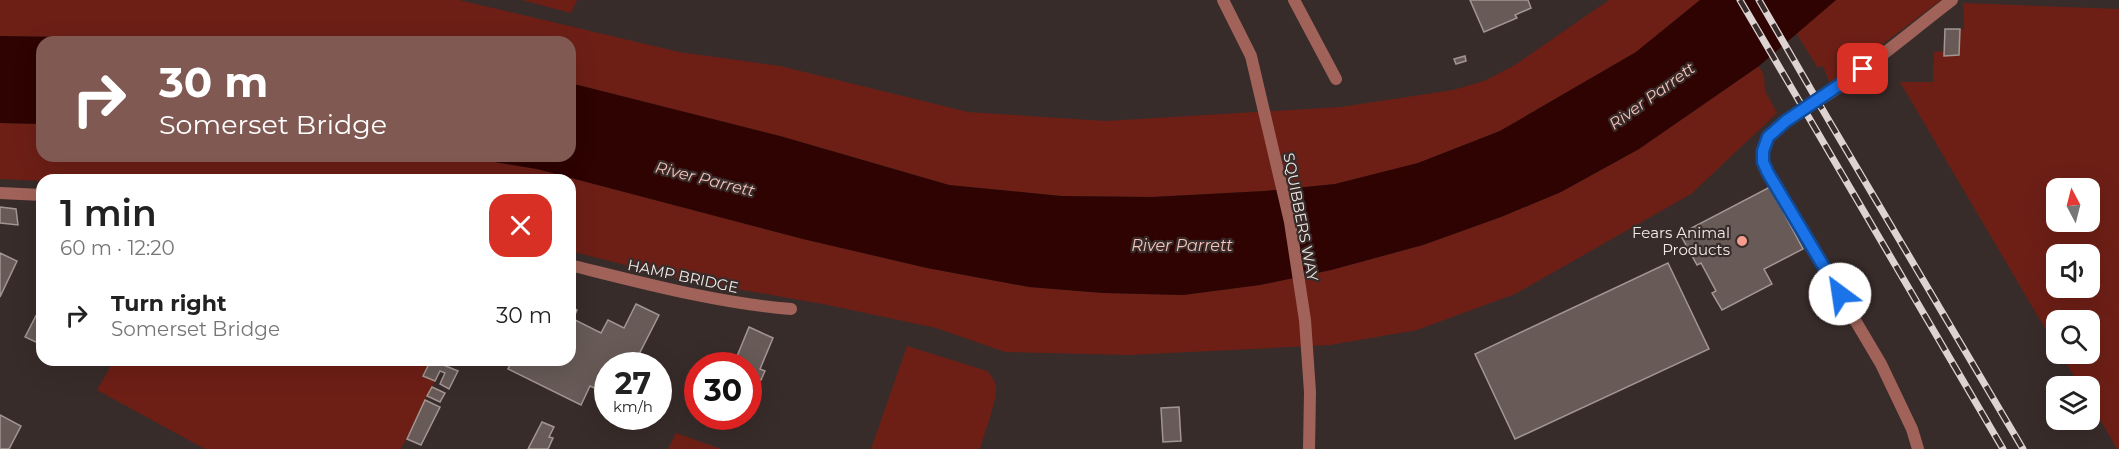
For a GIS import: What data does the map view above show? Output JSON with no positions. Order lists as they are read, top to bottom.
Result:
{
  "streets": {
    "street": ["SQUIBBERS WAY", "HAMP BRIDGE"]
  },
  "water": ["River Parrett"],
  "places": ["Fears Animal Products"],
  "north": "top",
  "page": {
    "turn": ["30 m", "Somerset Bridge"],
    "heading": ["1 min", "60 m · 12:20"],
    "list": [
      {
        "name": "Turn right",
        "note": "Somerset Bridge",
        "value": "30 m"
      }
    ],
    "speed": "27 km/h",
    "limit": "30"
  }
}
